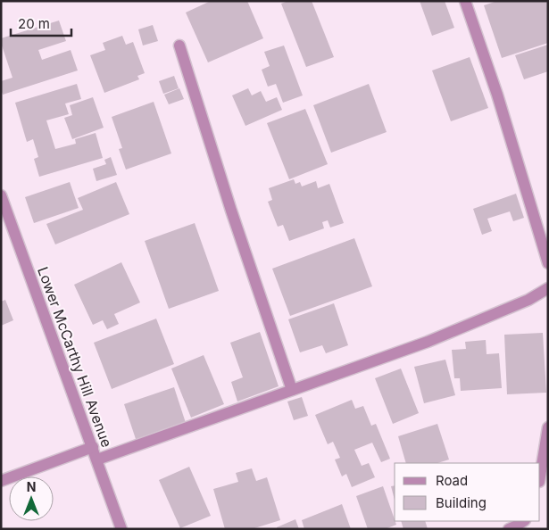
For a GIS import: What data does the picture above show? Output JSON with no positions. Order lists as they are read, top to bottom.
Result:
{
  "streets": {
    "street": ["Lower McCarthy Hill Avenue"]
  },
  "legend": ["Road", "Building"],
  "scale_bar": "20 m",
  "north": "top"
}
